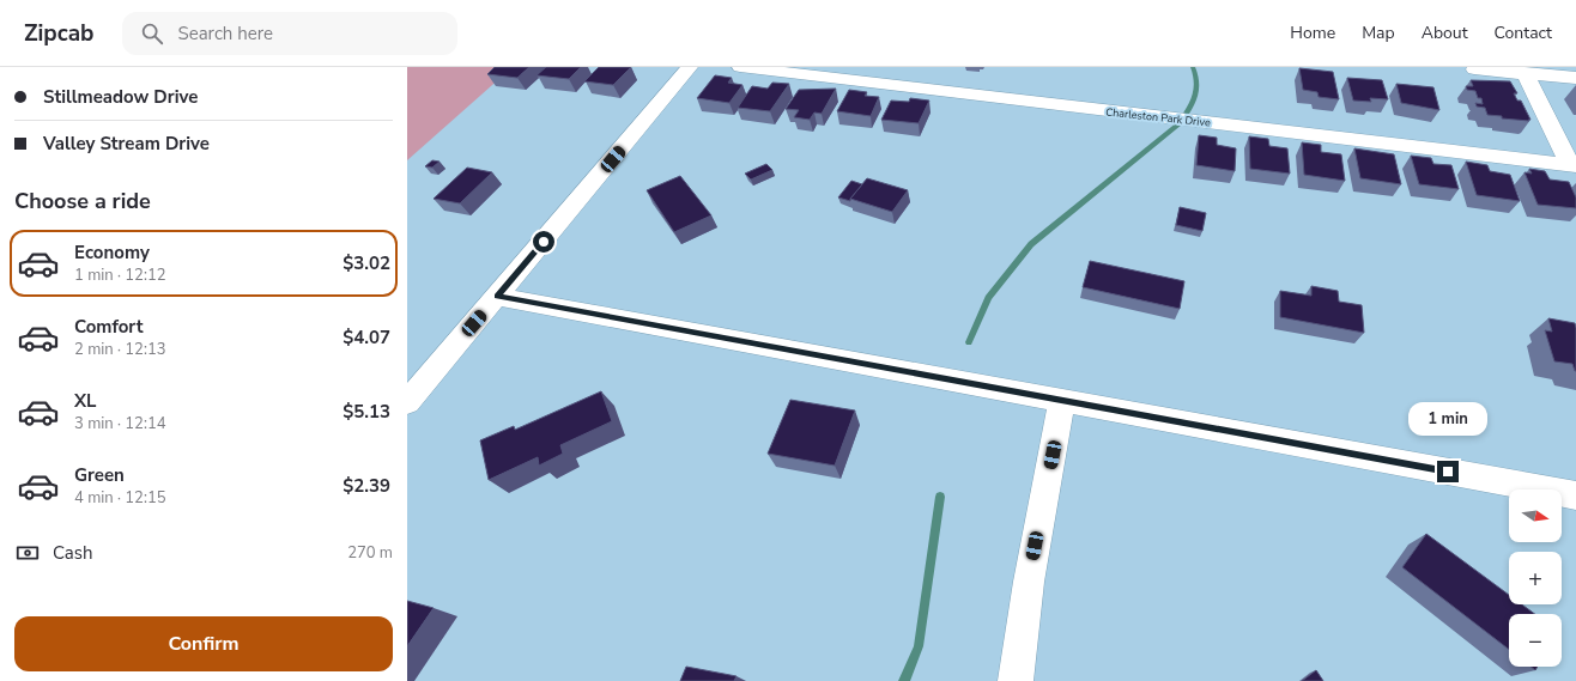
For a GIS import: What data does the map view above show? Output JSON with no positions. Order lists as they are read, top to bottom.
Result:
{
  "streets": {
    "street": ["Charleston Park Drive"]
  },
  "north": "right",
  "page": {
    "header": "Zipcab",
    "search": "Search here",
    "nav": [
      "Home",
      "Map",
      "About",
      "Contact"
    ],
    "banner": ["Stillmeadow Drive", "Valley Stream Drive"],
    "heading": "Choose a ride",
    "list": [
      {
        "name": "Economy",
        "note": "1 min · 12:12",
        "value": "$3.02"
      },
      {
        "name": "Comfort",
        "note": "2 min · 12:13",
        "value": "$4.07"
      },
      {
        "name": "XL",
        "note": "3 min · 12:14",
        "value": "$5.13"
      },
      {
        "name": "Green",
        "note": "4 min · 12:15",
        "value": "$2.39"
      }
    ],
    "bubble": "1 min",
    "map_buttons": ["+", "−"],
    "pay": ["Cash", "270 m"],
    "buttons": "Confirm"
  }
}
